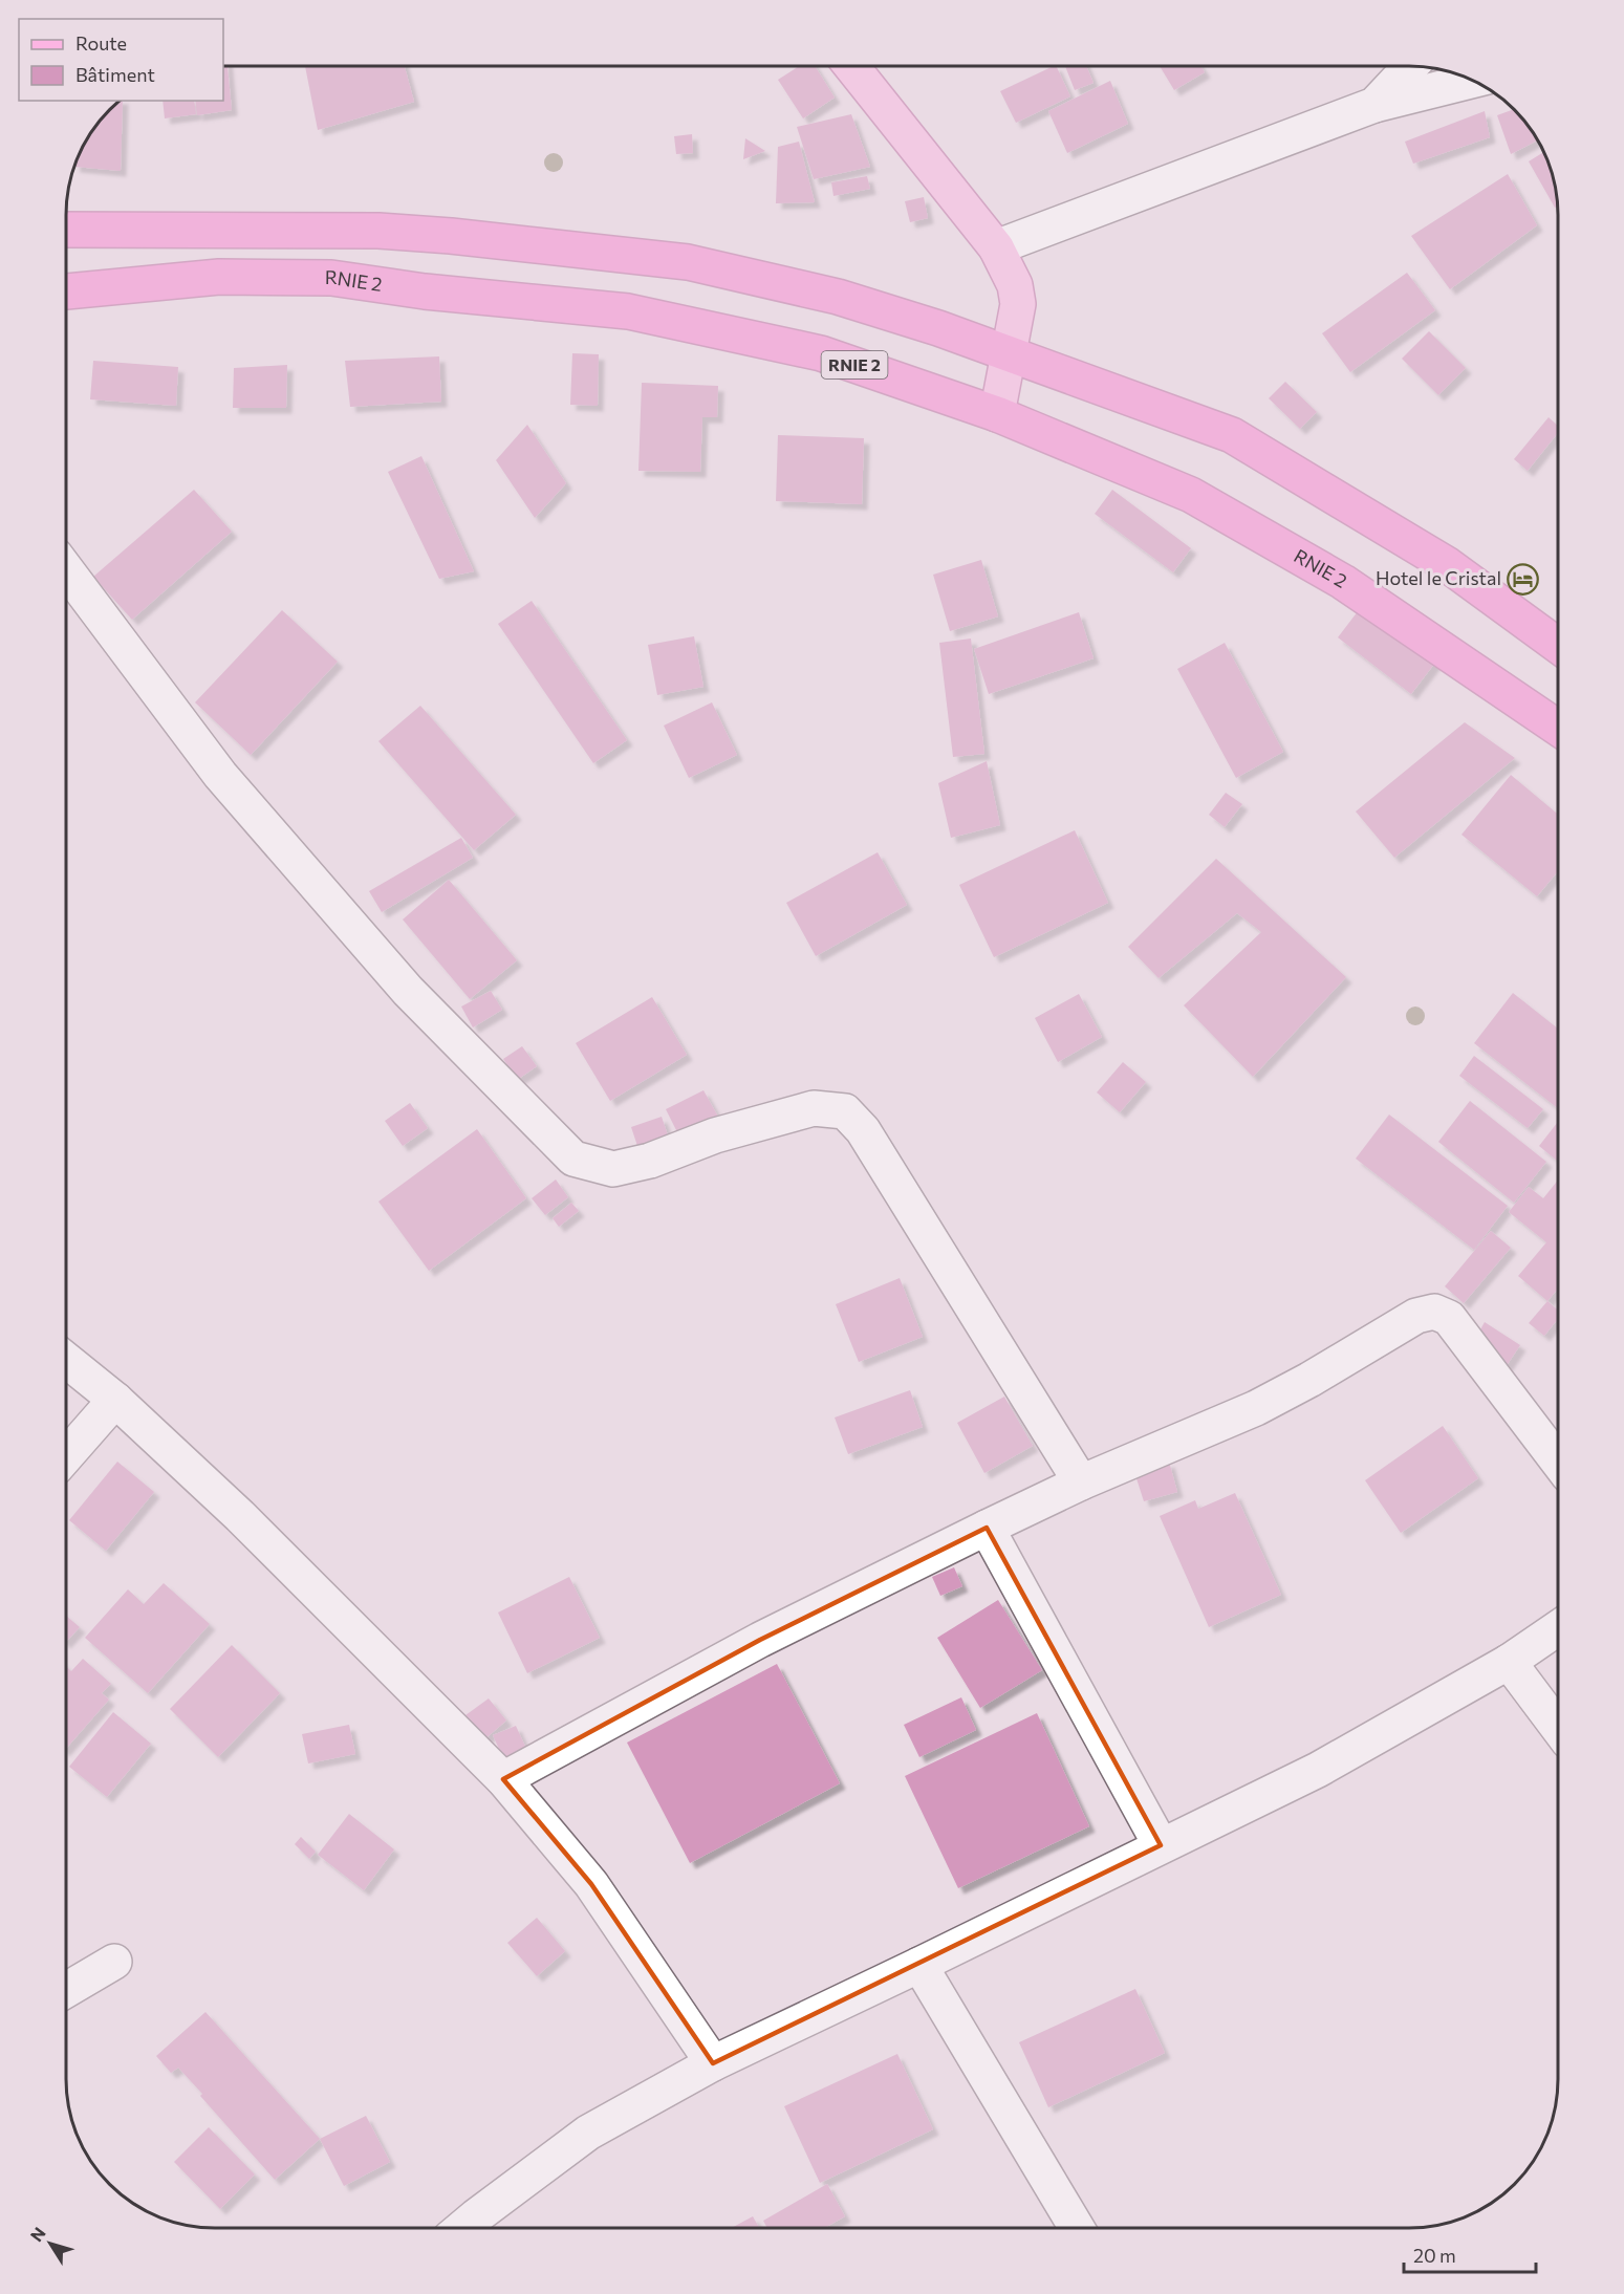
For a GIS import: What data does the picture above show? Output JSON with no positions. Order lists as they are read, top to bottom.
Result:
{
  "streets": {
    "highway": ["RNIE 2"]
  },
  "places": {
    "hotel": ["Hotel le Cristal"]
  },
  "legend": ["Route", "Bâtiment"],
  "scale_bar": "20 m",
  "north": "top left"
}
